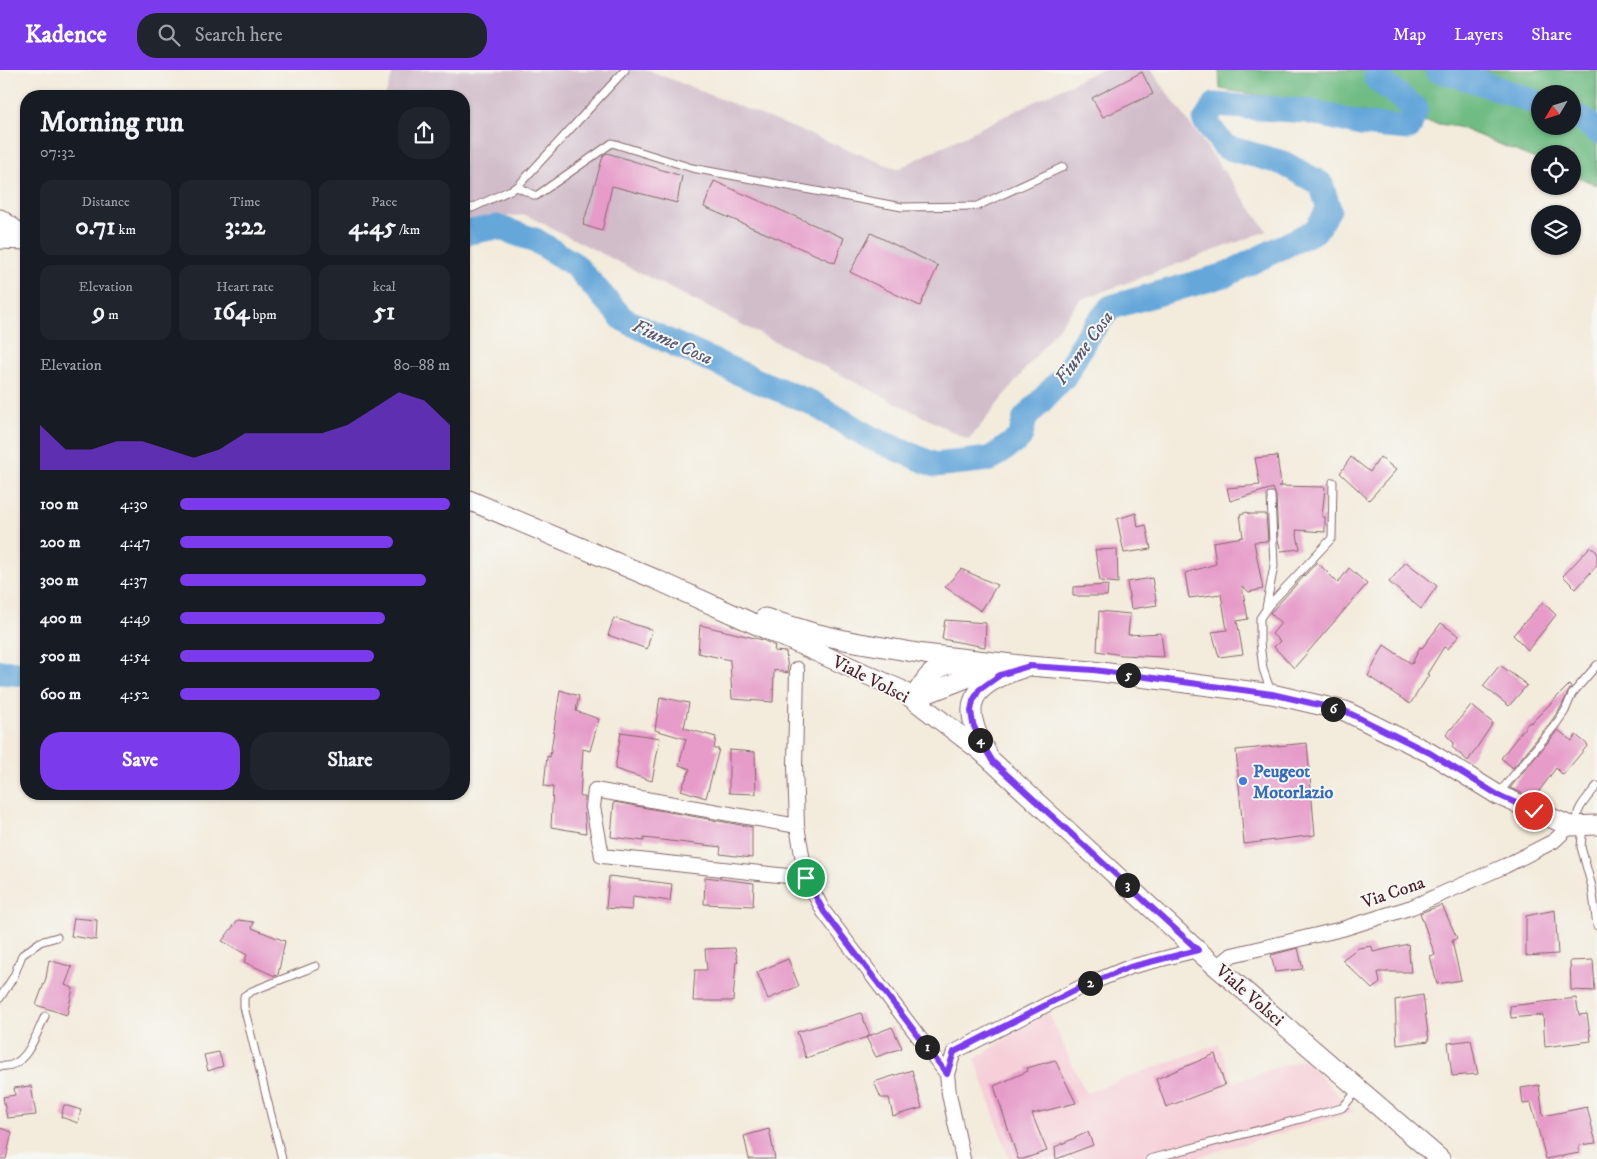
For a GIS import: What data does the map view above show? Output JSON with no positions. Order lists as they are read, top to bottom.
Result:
{
  "streets": {
    "street": ["Viale Volsci", "Via Cona"]
  },
  "crossings": [
    ["Viale Volsci", "Via Cona"]
  ],
  "water": ["Fiume Cosa"],
  "places": ["Peugeot Motorlazio"],
  "north": "bottom left",
  "page": {
    "header": "Kadence",
    "search": "Search here",
    "nav": ["Map", "Layers", "Share"],
    "heading": ["Morning run", "07:32"],
    "stats": [
      ["Distance", "0.71 km"],
      ["Time", "3:22"],
      ["Pace", "4:45 /km"],
      ["Elevation", "9 m"],
      ["Heart rate", "164 bpm"],
      ["kcal", "51"]
    ],
    "chart": ["Elevation", "80–88 m"],
    "list": [
      {
        "name": "100 m",
        "note": "4:30"
      },
      {
        "name": "200 m",
        "note": "4:47"
      },
      {
        "name": "300 m",
        "note": "4:37"
      },
      {
        "name": "400 m",
        "note": "4:49"
      },
      {
        "name": "500 m",
        "note": "4:54"
      },
      {
        "name": "600 m",
        "note": "4:52"
      }
    ],
    "pins": [
      "5",
      "6",
      "4",
      "3",
      "2",
      "1"
    ],
    "buttons": ["Save", "Share"]
  }
}
